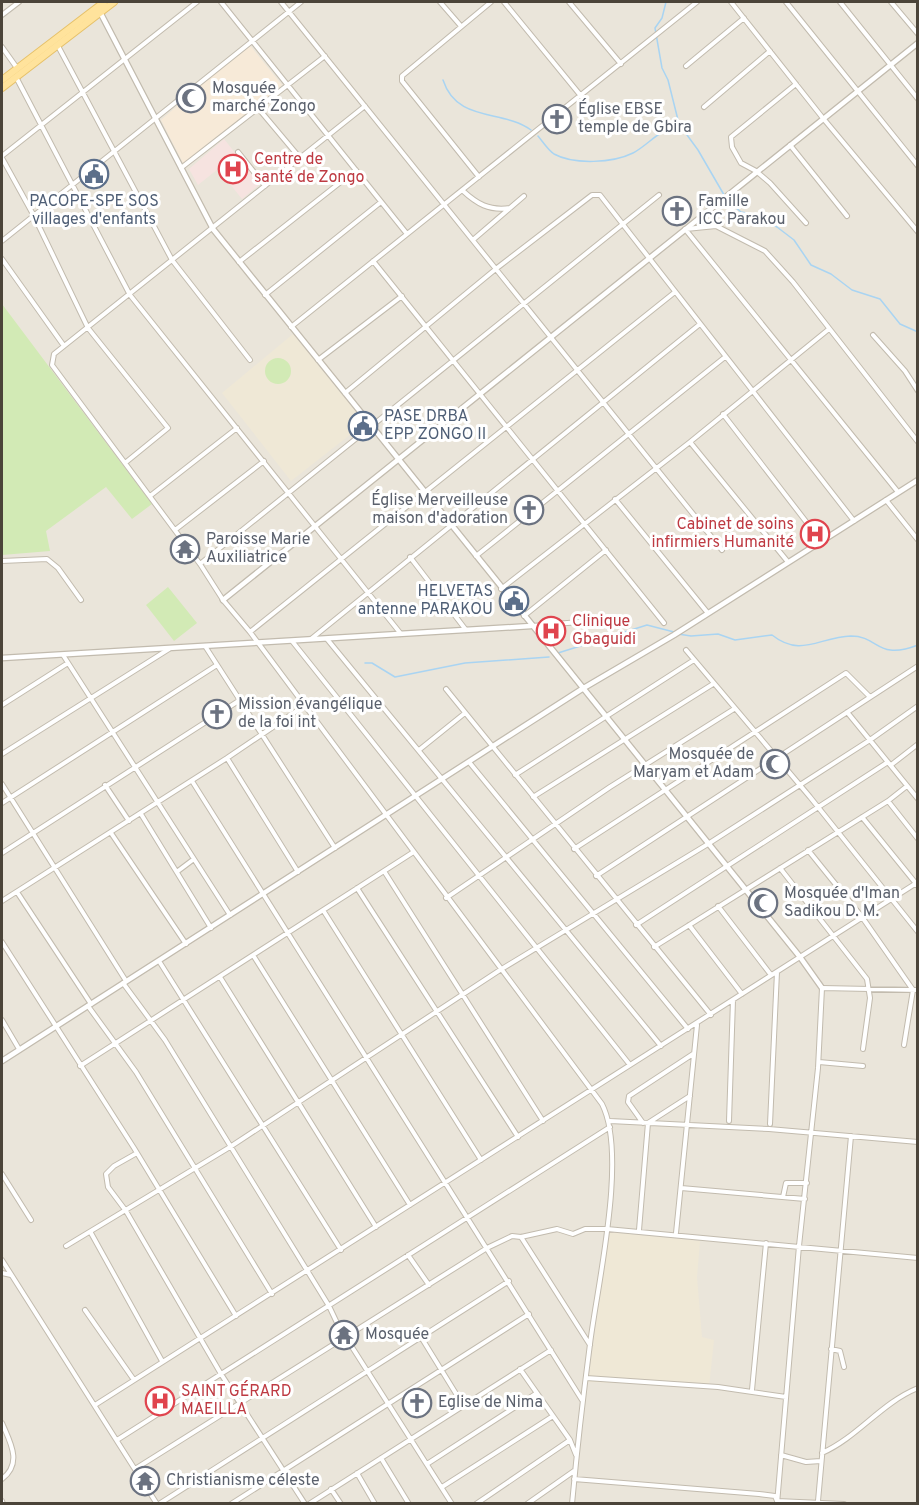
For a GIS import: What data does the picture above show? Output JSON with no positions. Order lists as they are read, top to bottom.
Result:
{
  "places": {
    "mosque": ["Mosquée marché Zongo", "Mosquée de Maryam et Adam", "Mosquée d'Iman Sadikou D. M."],
    "church": [
      "Église EBSE temple de Gbira",
      "Famille ICC Parakou",
      "Église Merveilleuse maison d'adoration",
      "Mission évangélique de la foi int",
      "Eglise de Nima"
    ],
    "hospital": [
      "Centre de santé de Zongo",
      "Cabinet de soins infirmiers Humanité",
      "Clinique Gbaguidi",
      "SAINT GÉRARD MAEILLA"
    ],
    "public building": ["PACOPE-SPE SOS villages d'enfants", "PASE DRBA EPP ZONGO II", "HELVETAS antenne PARAKOU"],
    "temple": ["Paroisse Marie Auxiliatrice", "Mosquée", "Christianisme céleste"]
  }
}
